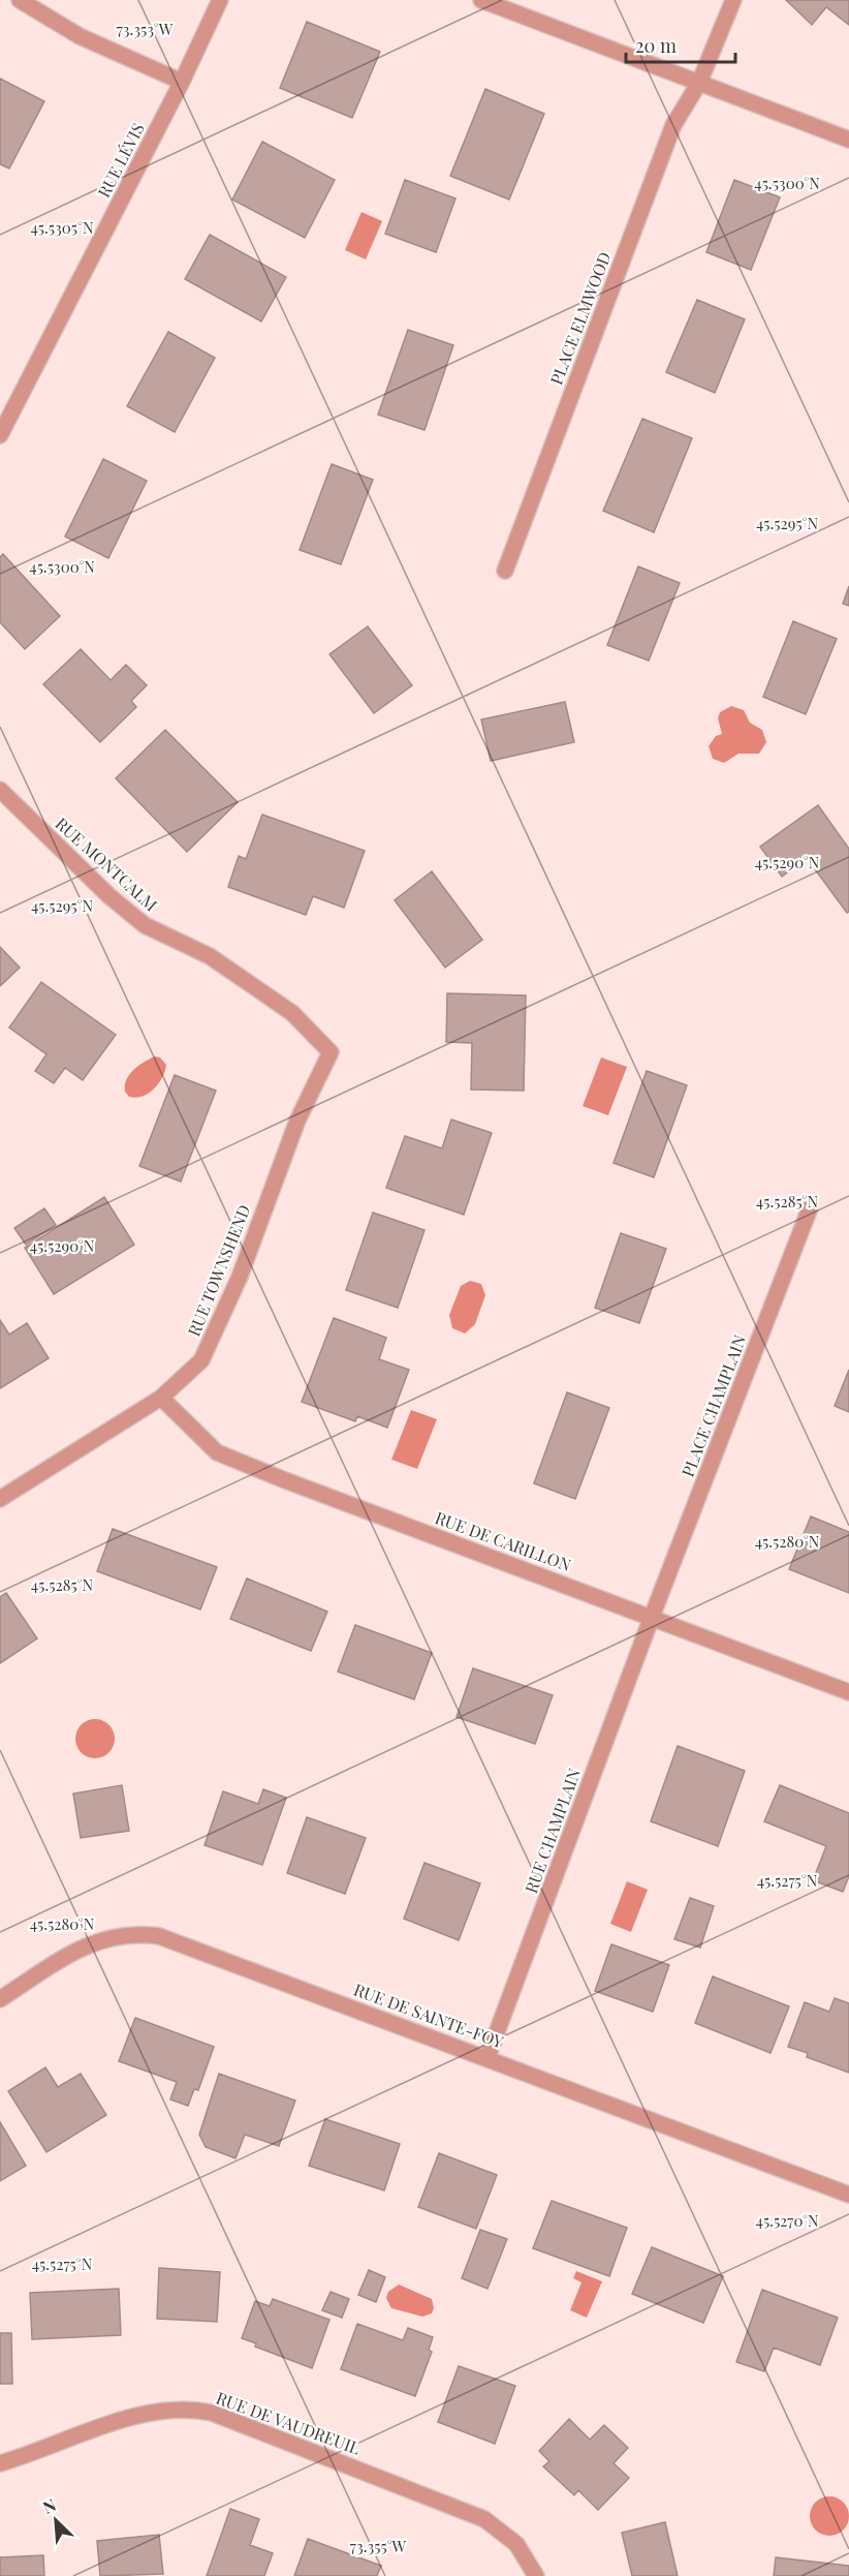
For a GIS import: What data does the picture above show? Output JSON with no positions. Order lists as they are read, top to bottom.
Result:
{
  "streets": {
    "street": [
      "RUE LÉVIS",
      "PLACE ELMWOOD",
      "RUE MONTCALM",
      "RUE TOWNSHEND",
      "PLACE CHAMPLAIN",
      "RUE DE CARILLON",
      "RUE CHAMPLAIN",
      "RUE DE SAINTE-FOY",
      "RUE DE VAUDREUIL"
    ]
  },
  "crossings": [
    ["RUE MONTCALM", "RUE TOWNSHEND"],
    ["RUE TOWNSHEND", "RUE DE CARILLON"],
    ["PLACE CHAMPLAIN", "RUE DE CARILLON"],
    ["PLACE CHAMPLAIN", "RUE CHAMPLAIN"],
    ["RUE DE CARILLON", "RUE CHAMPLAIN"],
    ["RUE CHAMPLAIN", "RUE DE SAINTE-FOY"]
  ],
  "scale_bar": "20 m",
  "north": "top left",
  "coordinates": [
    "73.353°W",
    "45.5300°N",
    "45.5305°N",
    "45.5295°N",
    "45.5290°N",
    "45.5285°N",
    "45.5280°N",
    "45.5275°N",
    "45.5270°N",
    "73.355°W"
  ]
}
